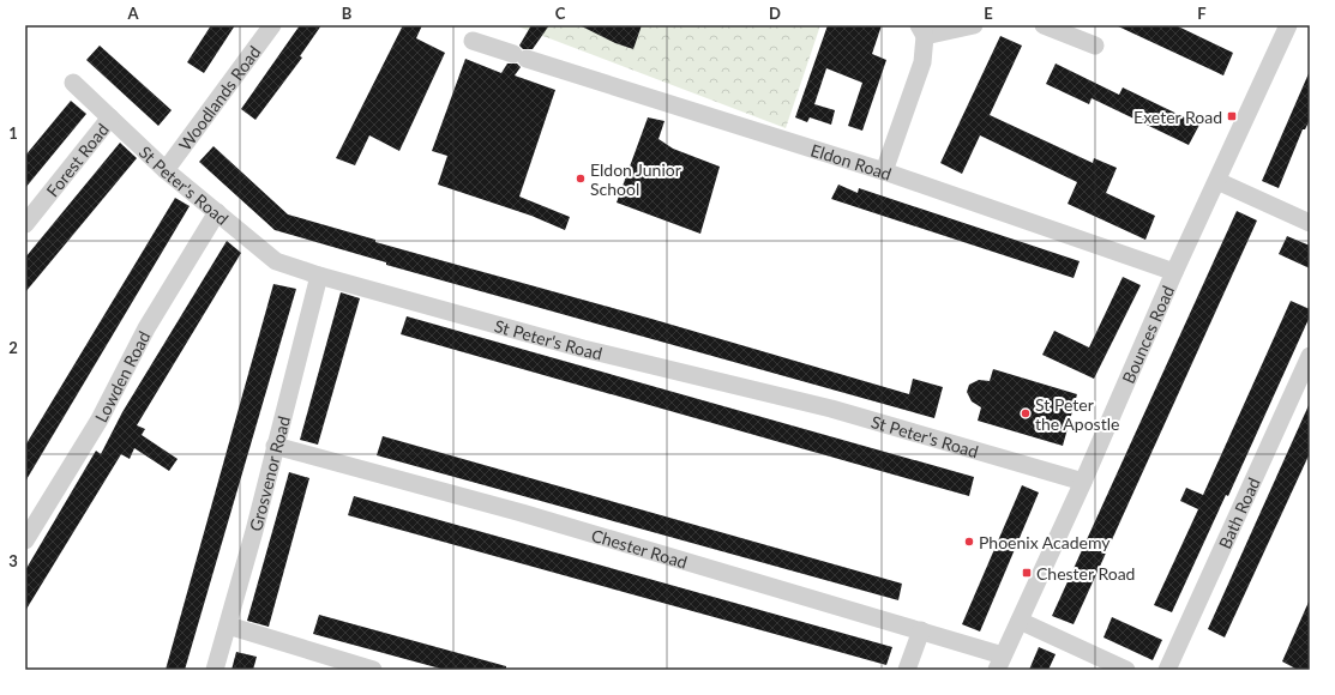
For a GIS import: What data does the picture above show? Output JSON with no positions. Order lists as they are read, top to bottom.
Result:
{
  "streets": {
    "street": [
      "Woodlands Road",
      "Forest Road",
      "Eldon Road",
      "St Peter's Road",
      "Bounces Road",
      "Lowden Road",
      "Grosvenor Road",
      "Bath Road",
      "Chester Road"
    ]
  },
  "crossings": [
    ["Woodlands Road", "St Peter's Road"],
    ["Forest Road", "St Peter's Road"],
    ["Eldon Road", "Bounces Road"],
    ["St Peter's Road", "Bounces Road"],
    ["St Peter's Road", "Lowden Road"],
    ["St Peter's Road", "Grosvenor Road"],
    ["Bounces Road", "Chester Road"],
    ["Grosvenor Road", "Chester Road"]
  ],
  "places": {
    "transit": ["Exeter Road", "Chester Road"],
    "other": ["Eldon Junior School", "St Peter the Apostle", "Phoenix Academy"]
  },
  "grid": {
    "columns": [
      "A",
      "B",
      "C",
      "D",
      "E",
      "F"
    ],
    "rows": ["1", "2", "3"]
  }
}
